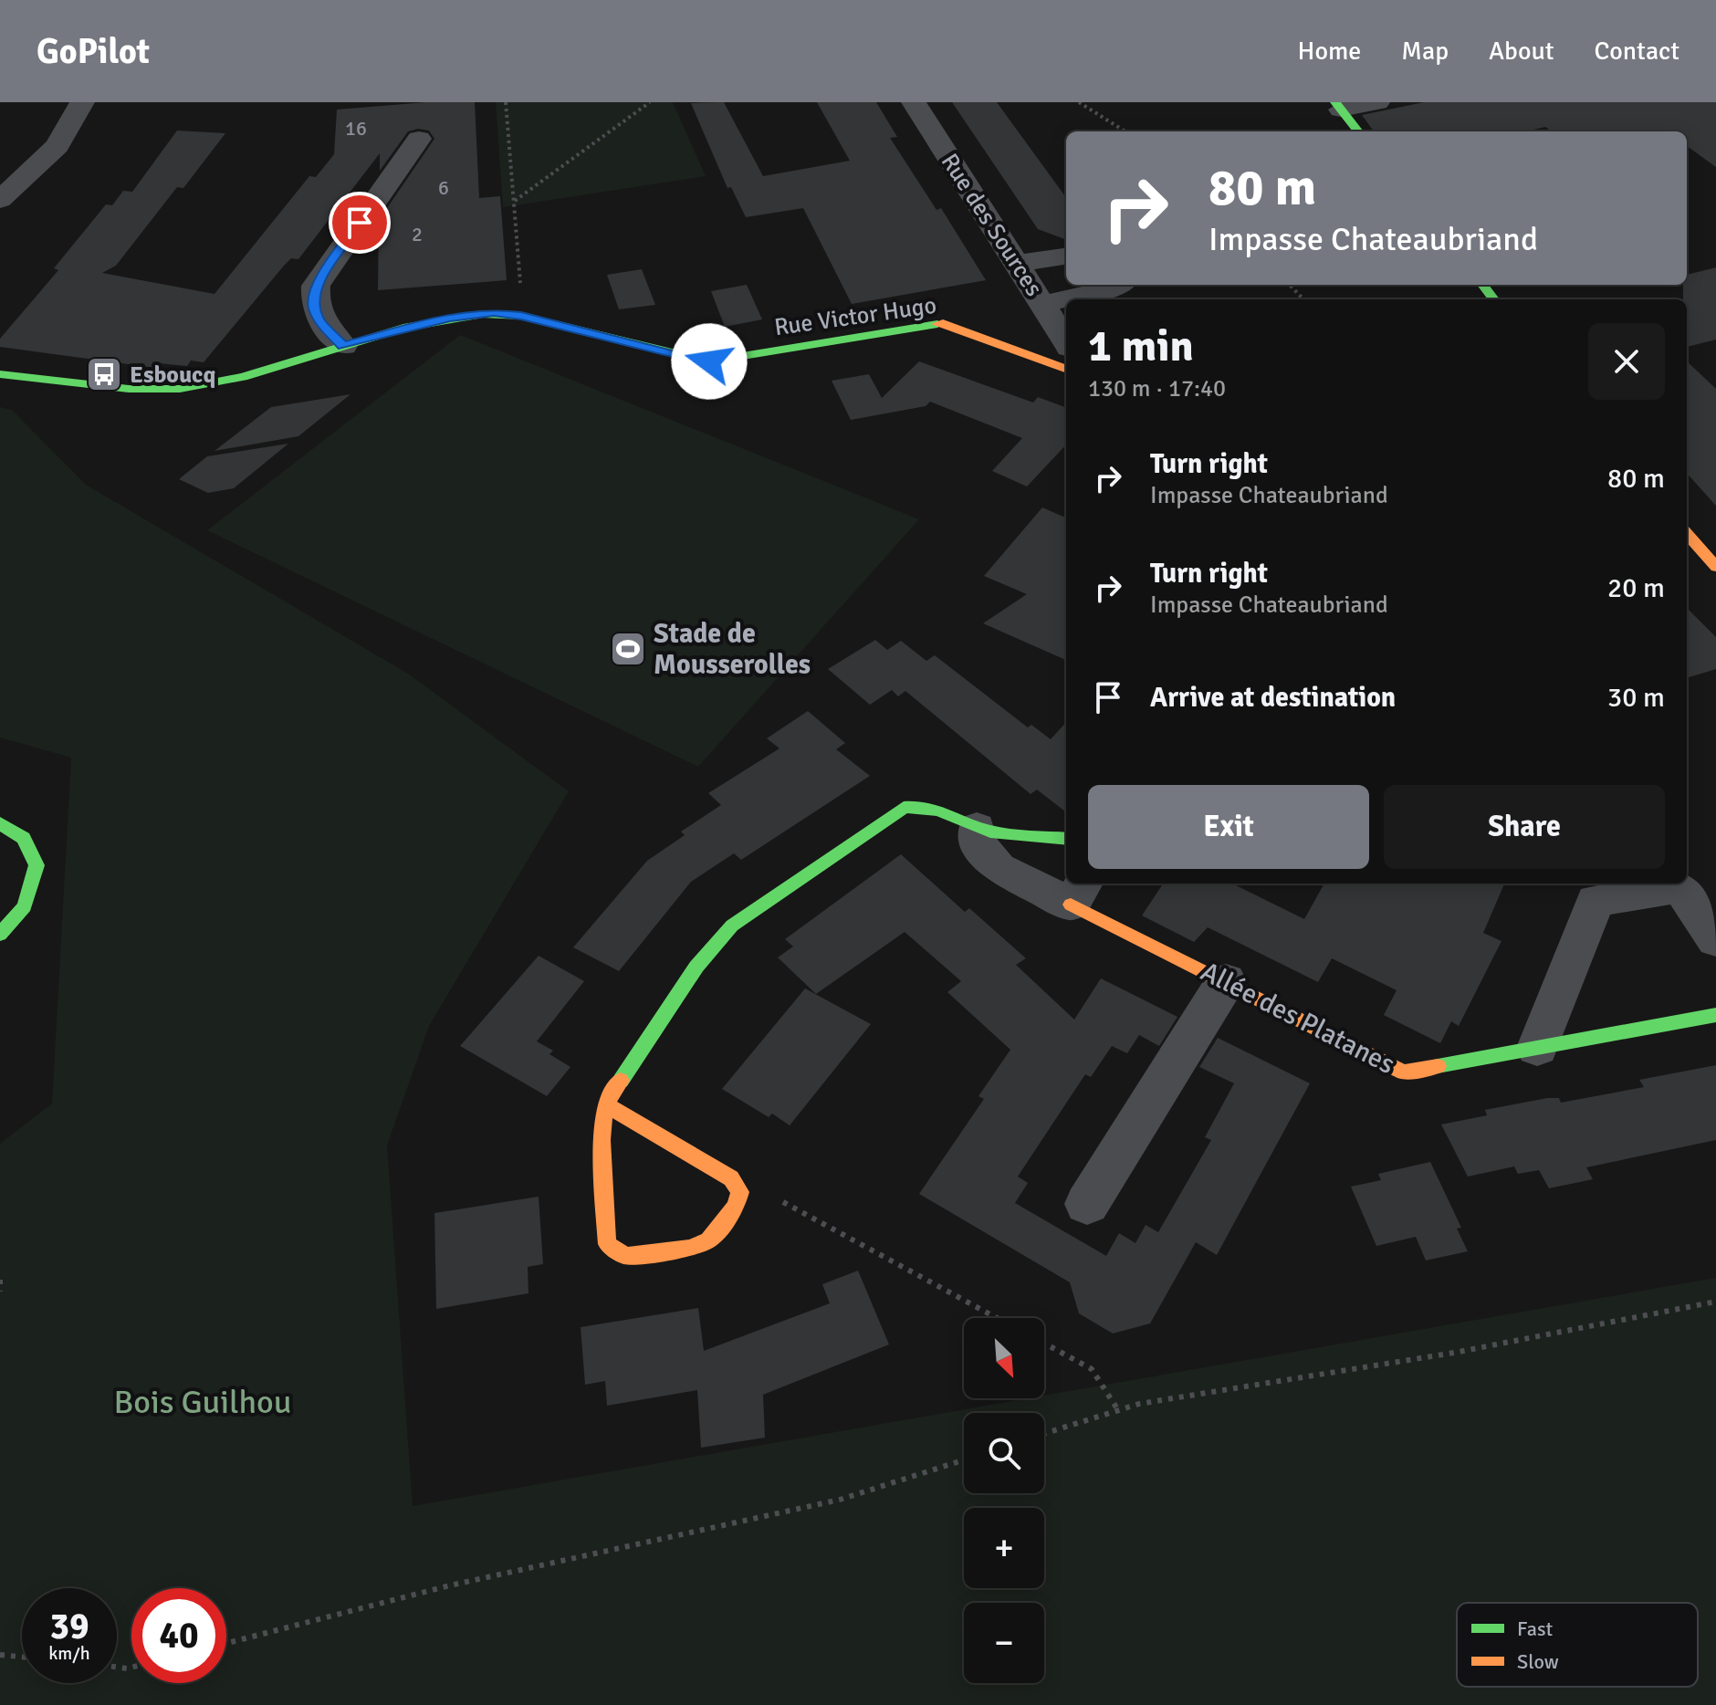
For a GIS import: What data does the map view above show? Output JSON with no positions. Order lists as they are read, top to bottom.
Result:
{
  "streets": {
    "street": ["Rue des Sources", "Rue Victor Hugo", "Allée des Platanes"]
  },
  "parks": ["Bois Guilhou"],
  "places": {
    "bus stop": ["Esboucq"],
    "sports": ["Stade de Mousserolles"]
  },
  "house_numbers": ["16", "6", "2"],
  "legend": ["Fast", "Slow"],
  "north": "bottom right",
  "page": {
    "header": "GoPilot",
    "nav": [
      "Home",
      "Map",
      "About",
      "Contact"
    ],
    "turn": ["80 m", "Impasse Chateaubriand"],
    "heading": ["1 min", "130 m · 17:40"],
    "list": [
      {
        "name": "Turn right",
        "note": "Impasse Chateaubriand",
        "value": "80 m"
      },
      {
        "name": "Turn right",
        "note": "Impasse Chateaubriand",
        "value": "20 m"
      },
      {
        "name": "Arrive at destination",
        "value": "30 m"
      }
    ],
    "buttons": ["Exit", "Share"],
    "map_buttons": ["+", "−"],
    "speed": "39 km/h",
    "limit": "40"
  }
}
